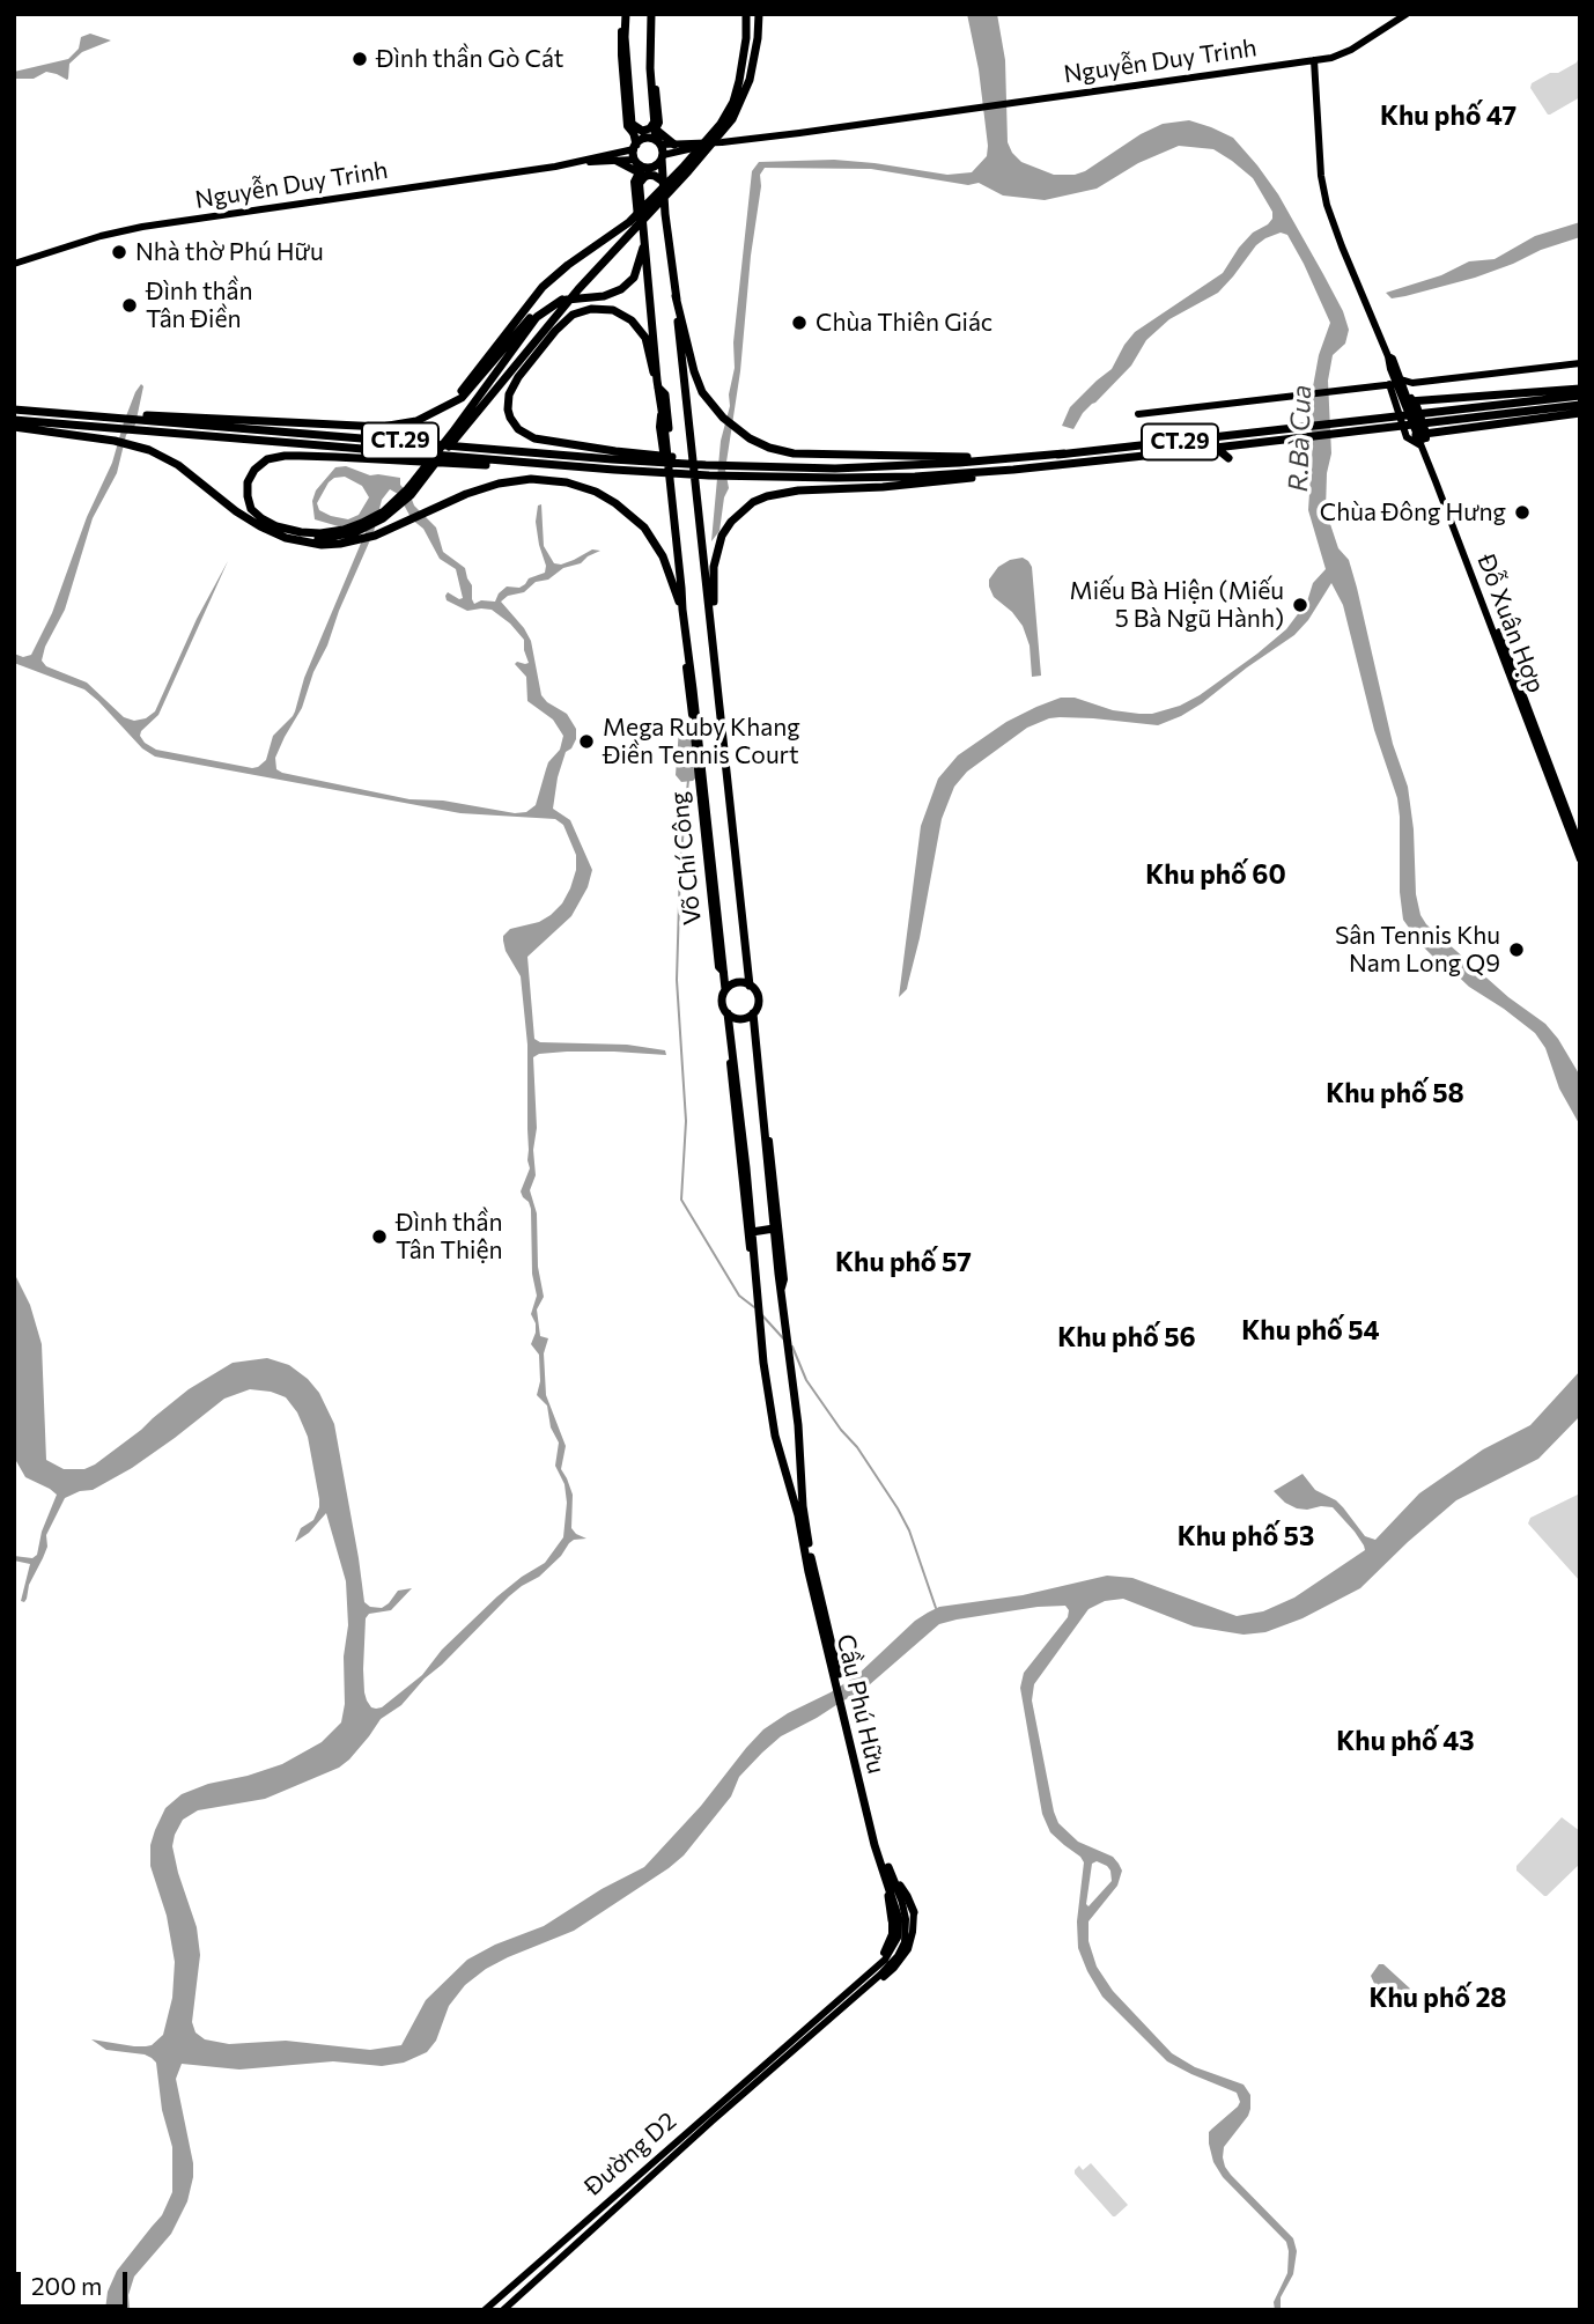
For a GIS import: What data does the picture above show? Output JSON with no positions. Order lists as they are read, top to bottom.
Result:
{
  "streets": {
    "highway": ["CT.29", "Võ Chí Công", "Cầu Phú Hữu"],
    "main road": ["Nguyễn Duy Trinh", "Đỗ Xuân Hợp", "Đường D2"]
  },
  "crossings": [
    ["Nguyễn Duy Trinh", "Đỗ Xuân Hợp"],
    ["Nguyễn Duy Trinh", "Võ Chí Công"]
  ],
  "districts": [
    "Khu phố 47",
    "Khu phố 60",
    "Khu phố 58",
    "Khu phố 57",
    "Khu phố 54",
    "Khu phố 56",
    "Khu phố 53",
    "Khu phố 43",
    "Khu phố 28"
  ],
  "water": ["R.Bà Cua"],
  "places": [
    "Đình thần Gò Cát",
    "Nhà thờ Phú Hữu",
    "Đình thần Tân Điền",
    "Chùa Thiên Giác",
    "Chùa Đông Hưng",
    "Miếu Bà Hiện (Miếu 5 Bà Ngũ Hành)",
    "Mega Ruby Khang Điền Tennis Court",
    "Sân Tennis Khu Nam Long Q9",
    "Đình thần Tân Thiện"
  ],
  "scale_bar": "200 m"
}
